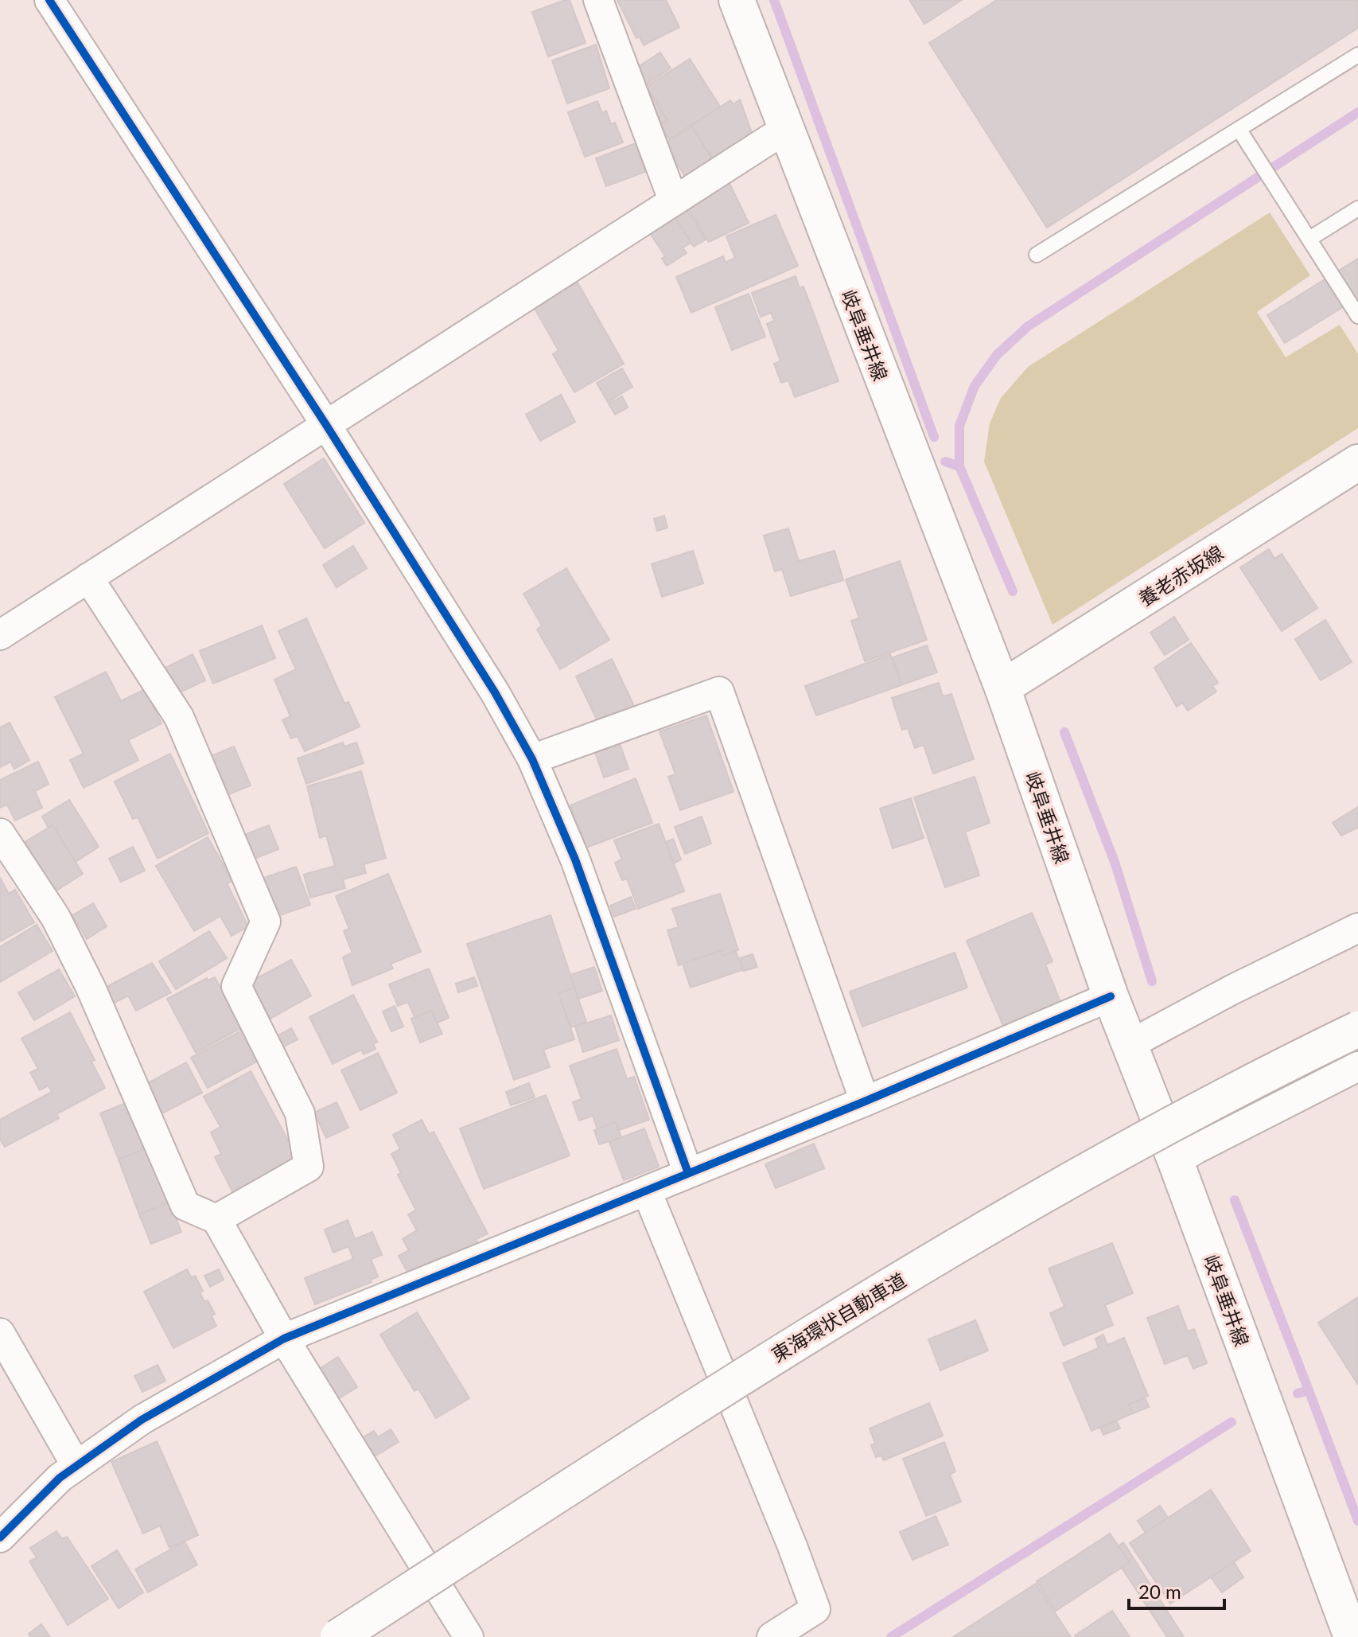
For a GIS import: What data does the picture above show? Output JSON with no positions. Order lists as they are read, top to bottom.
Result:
{
  "streets": {
    "main road": ["岐阜垂井線", "養老赤坂線", "東海環状自動車道"]
  },
  "crossings": [
    ["岐阜垂井線", "養老赤坂線"]
  ],
  "scale_bar": "20 m"
}
